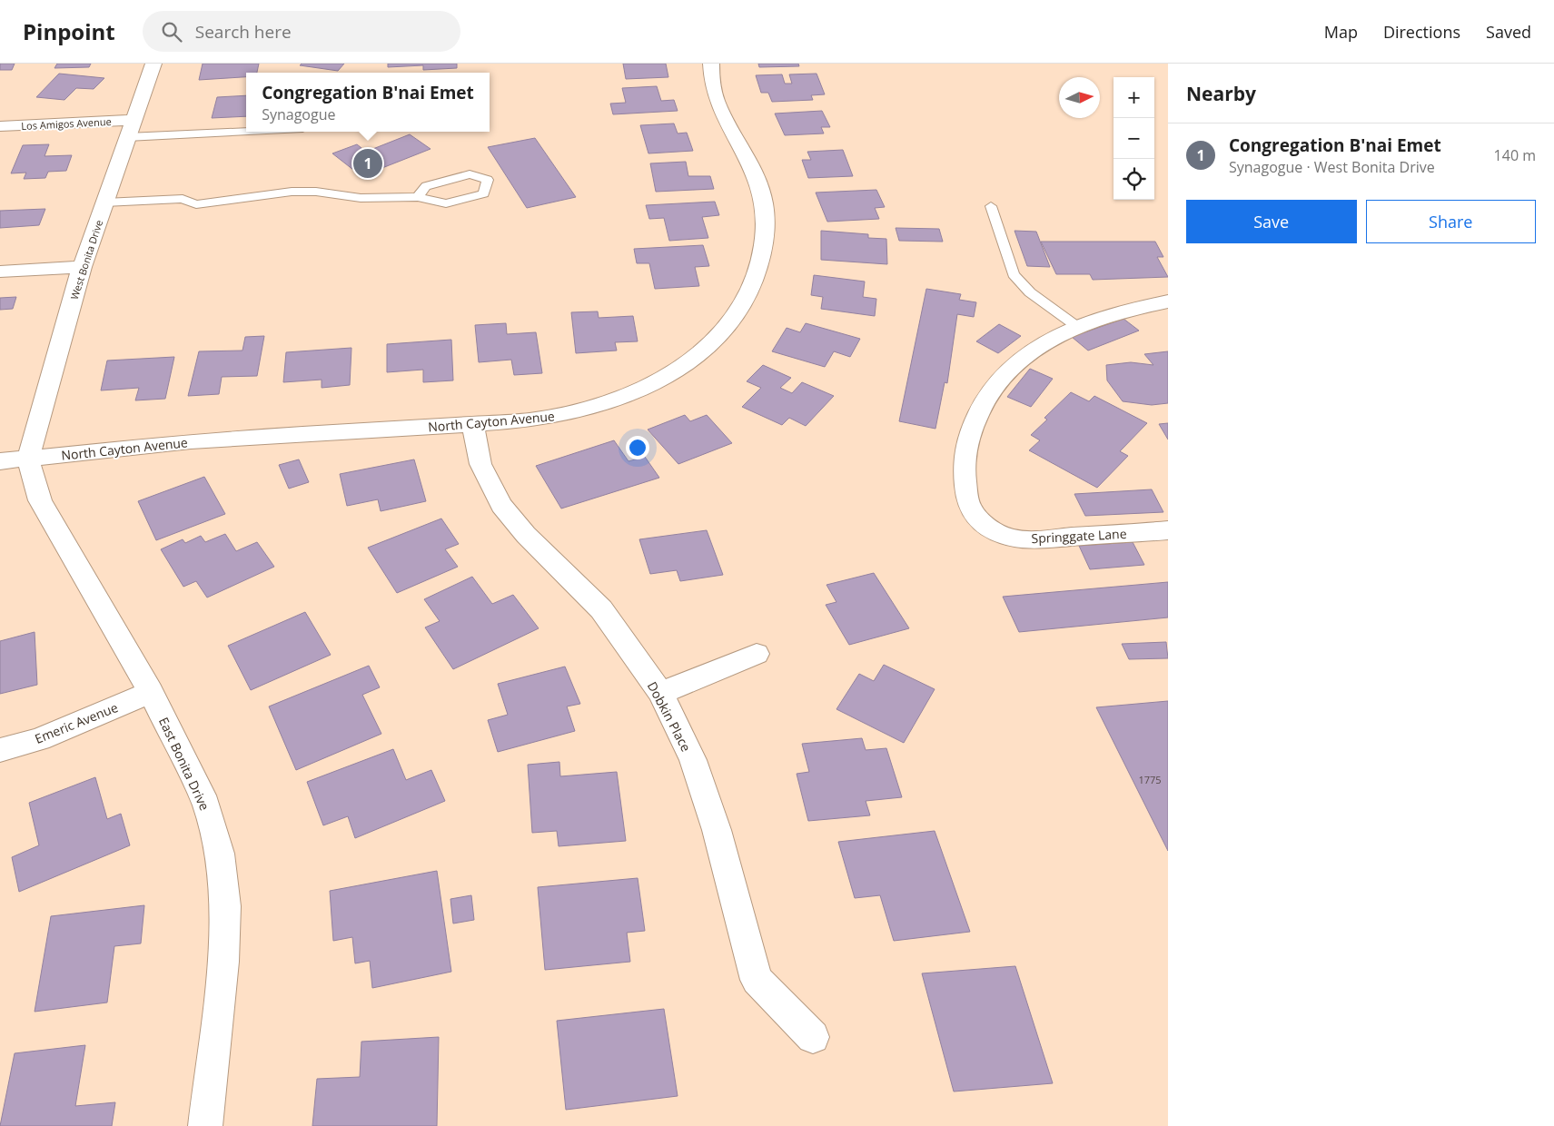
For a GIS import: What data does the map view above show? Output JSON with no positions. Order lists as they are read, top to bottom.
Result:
{
  "streets": {
    "street": [
      "Los Amigos Avenue",
      "West Bonita Drive",
      "North Cayton Avenue",
      "Springgate Lane",
      "Dobkin Place",
      "Emeric Avenue",
      "East Bonita Drive"
    ]
  },
  "crossings": [
    ["Los Amigos Avenue", "West Bonita Drive"],
    ["West Bonita Drive", "North Cayton Avenue"],
    ["West Bonita Drive", "East Bonita Drive"],
    ["North Cayton Avenue", "Dobkin Place"],
    ["North Cayton Avenue", "East Bonita Drive"],
    ["Emeric Avenue", "East Bonita Drive"]
  ],
  "house_numbers": ["1775"],
  "north": "right",
  "page": {
    "header": "Pinpoint",
    "search": "Search here",
    "nav": ["Map", "Directions", "Saved"],
    "heading": "Nearby",
    "popup": ["Congregation B'nai Emet", "Synagogue"],
    "map_buttons": ["+", "−"],
    "list": [
      {
        "mark": "1",
        "name": "Congregation B'nai Emet",
        "note": "Synagogue · West Bonita Drive",
        "value": "140 m"
      }
    ],
    "pins": "1",
    "buttons": ["Save", "Share"]
  }
}
